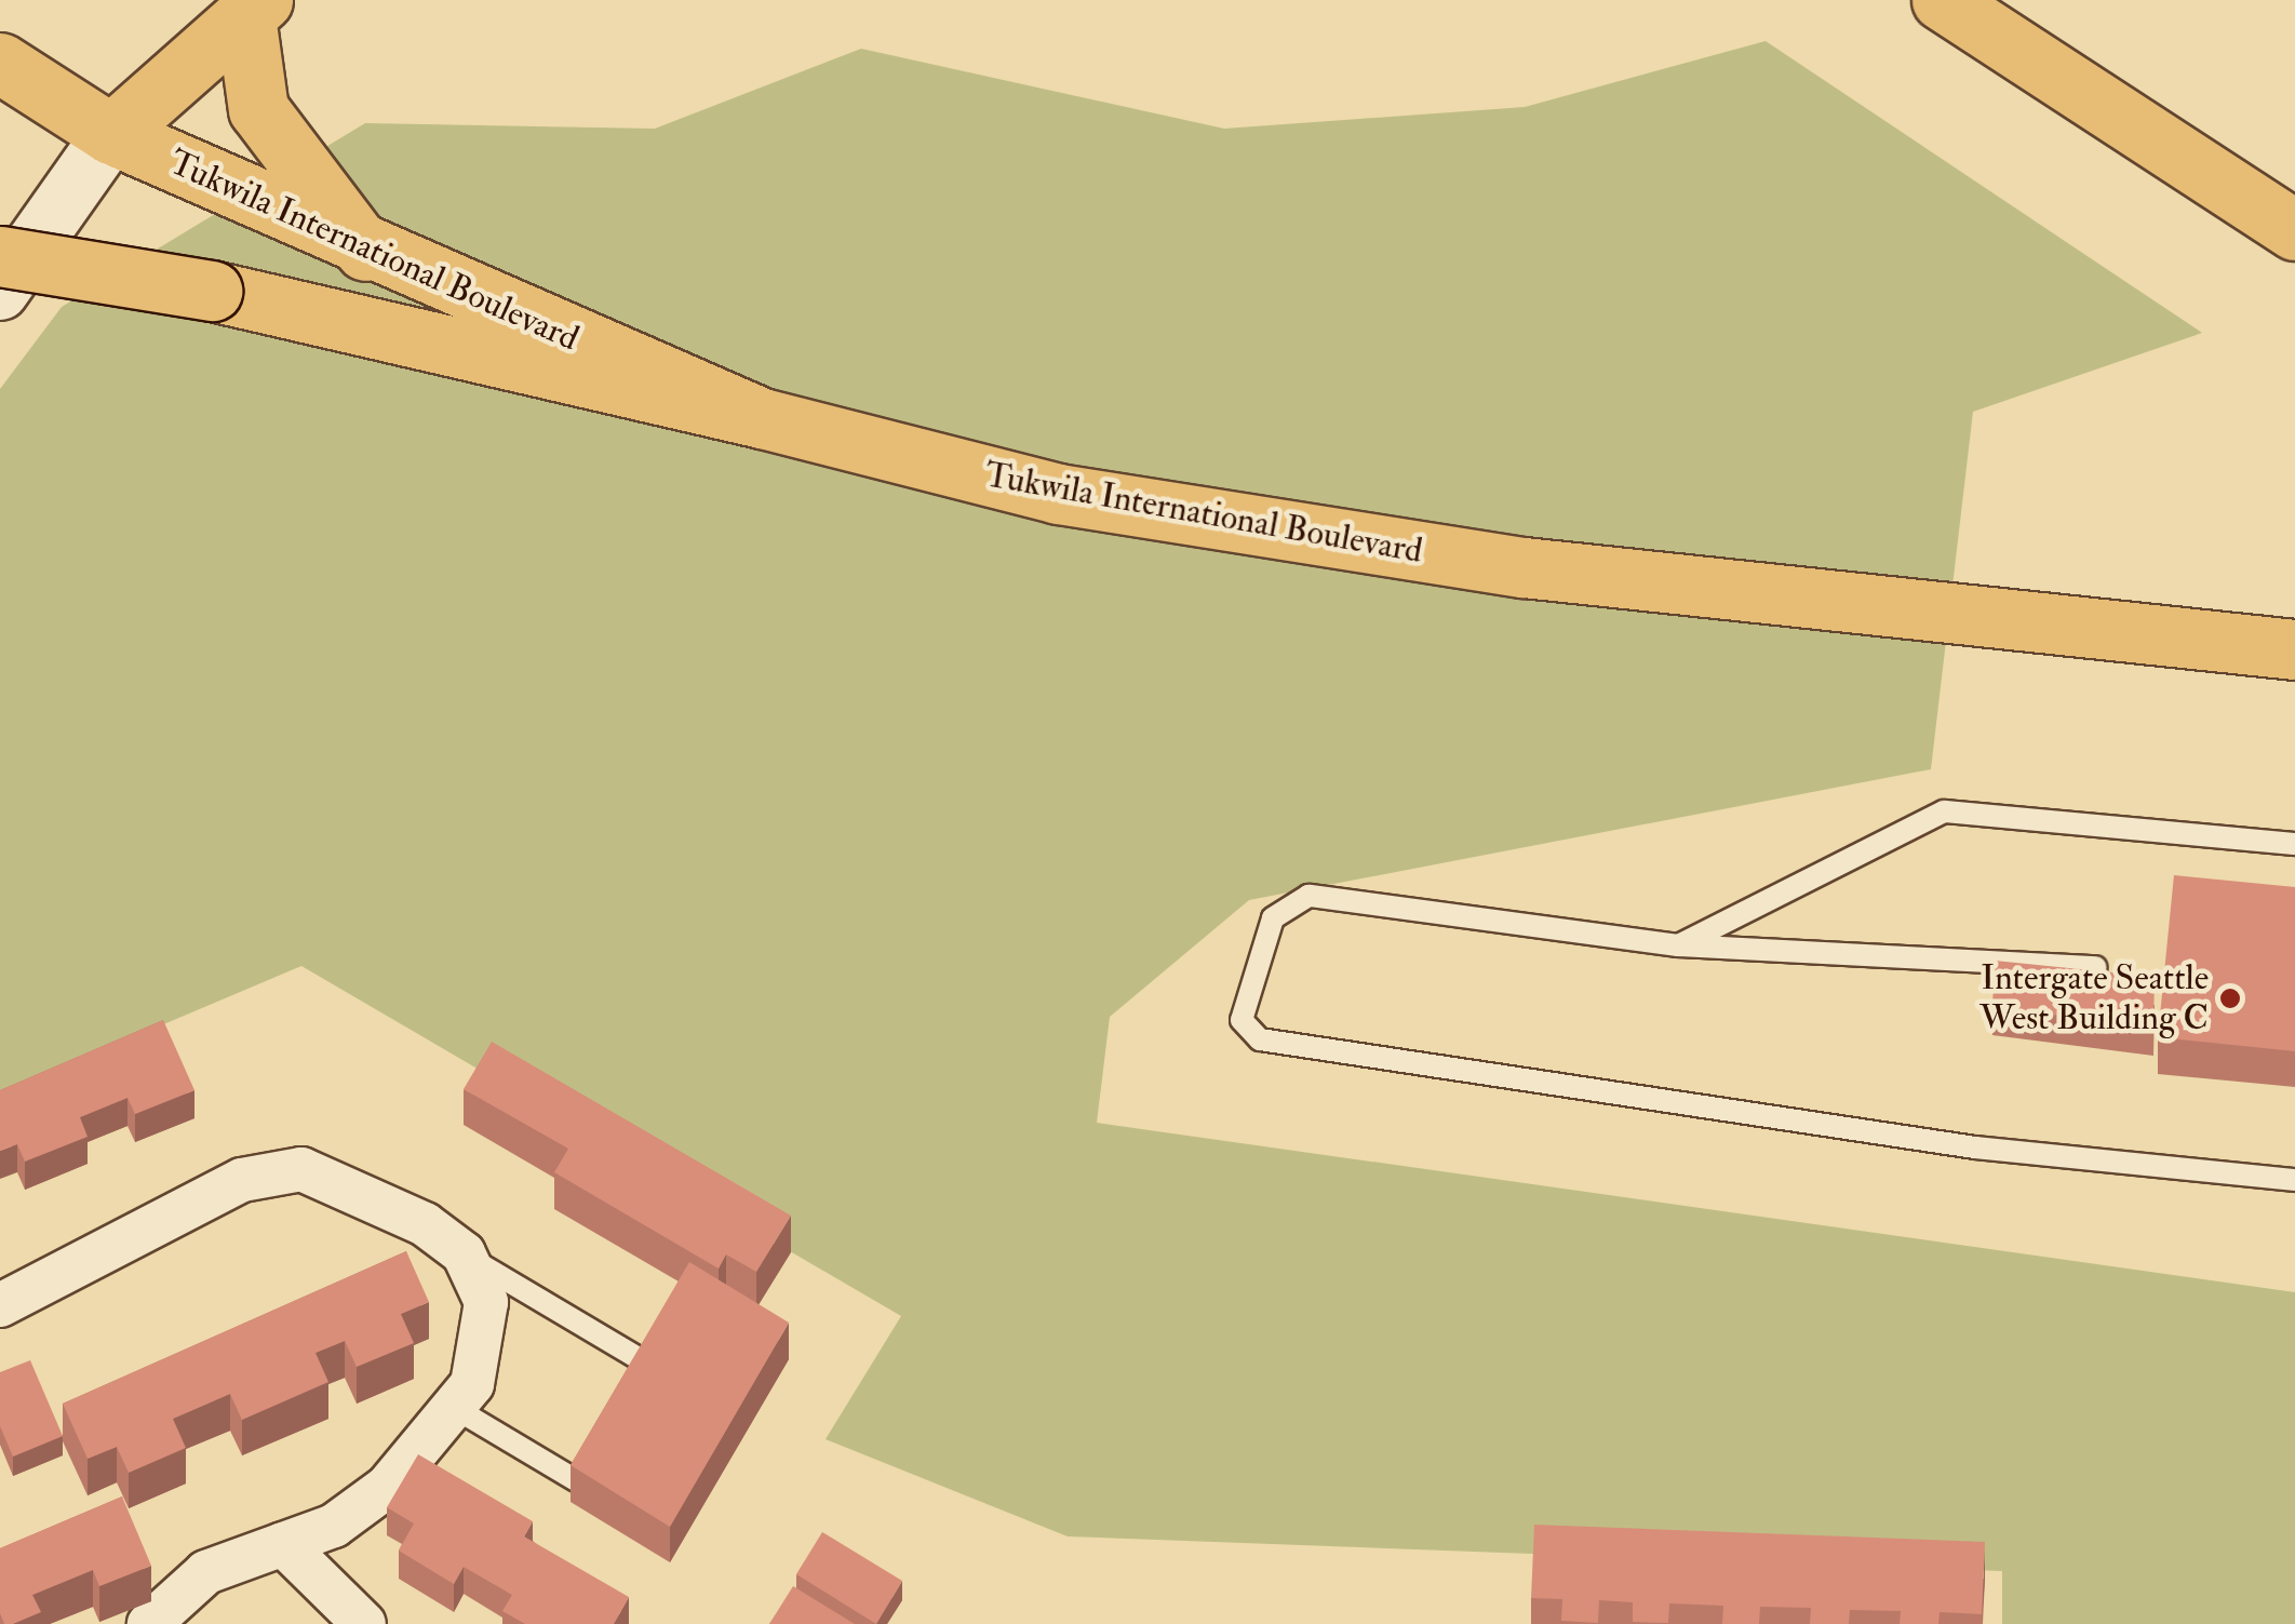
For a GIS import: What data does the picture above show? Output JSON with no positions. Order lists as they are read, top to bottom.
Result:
{
  "streets": {
    "main road": ["Tukwila International Boulevard"]
  },
  "places": ["Intergate Seattle West Building C"]
}
